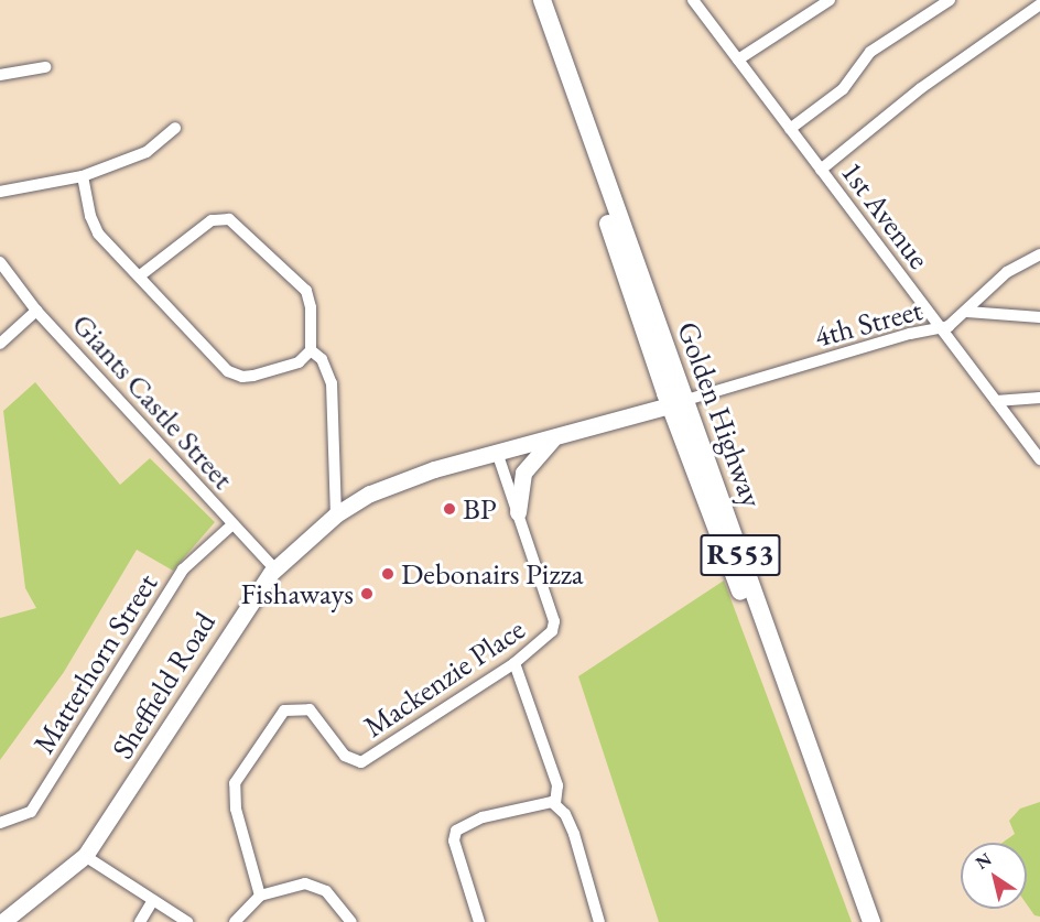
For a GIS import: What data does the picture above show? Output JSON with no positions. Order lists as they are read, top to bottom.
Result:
{
  "streets": {
    "main road": ["Golden Highway", "R553"],
    "street": [
      "1st Avenue",
      "4th Street",
      "Giants Castle Street",
      "Matterhorn Street",
      "Mackenzie Place",
      "Sheffield Road"
    ]
  },
  "crossings": [
    ["1st Avenue", "4th Street"],
    ["4th Street", "Golden Highway"],
    ["4th Street", "Sheffield Road"],
    ["Giants Castle Street", "Matterhorn Street"],
    ["Giants Castle Street", "Sheffield Road"],
    ["Golden Highway", "Sheffield Road"],
    ["Mackenzie Place", "Sheffield Road"]
  ],
  "places": ["BP", "Debonairs Pizza", "Fishaways"],
  "north": "top left"
}
